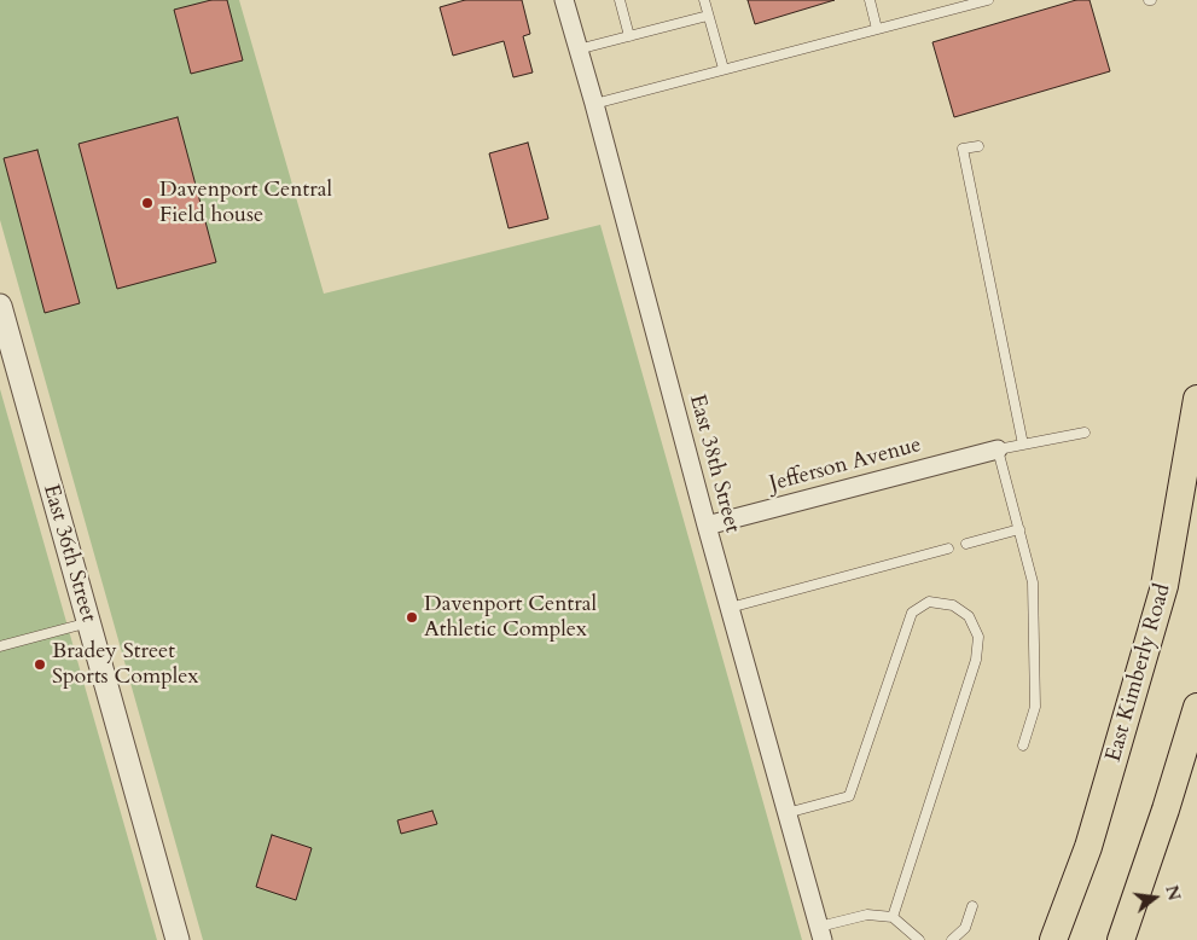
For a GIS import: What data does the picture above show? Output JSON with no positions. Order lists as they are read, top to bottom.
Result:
{
  "streets": {
    "main road": ["East Kimberly Road"],
    "street": ["East 38th Street", "Jefferson Avenue", "East 36th Street"]
  },
  "crossings": [
    ["East 38th Street", "Jefferson Avenue"]
  ],
  "places": ["Davenport Central Field house", "Davenport Central Athletic Complex", "Bradey Street Sports Complex"],
  "north": "right"
}
